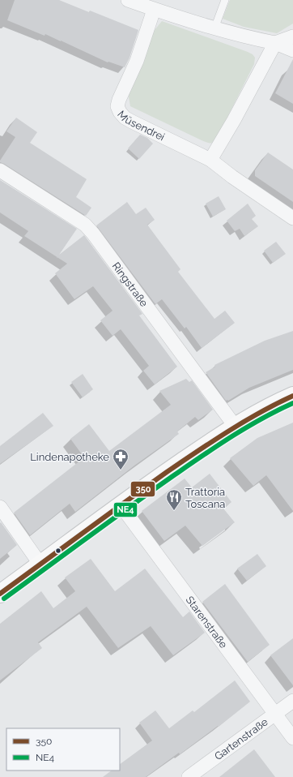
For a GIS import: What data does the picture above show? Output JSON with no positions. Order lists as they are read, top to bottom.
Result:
{
  "streets": {
    "street": [
      "Müsendrei",
      "Ringstraße",
      "Starenstraße",
      "Gartenstraße"
    ]
  },
  "crossings": [
    ["Starenstraße", "Gartenstraße"]
  ],
  "places": {
    "pharmacy": ["Lindenapotheke"],
    "restaurant": ["Trattoria Toscana"]
  },
  "lines": ["transit line 350", "transit line NE4"],
  "legend": ["350", "NE4"]
}
